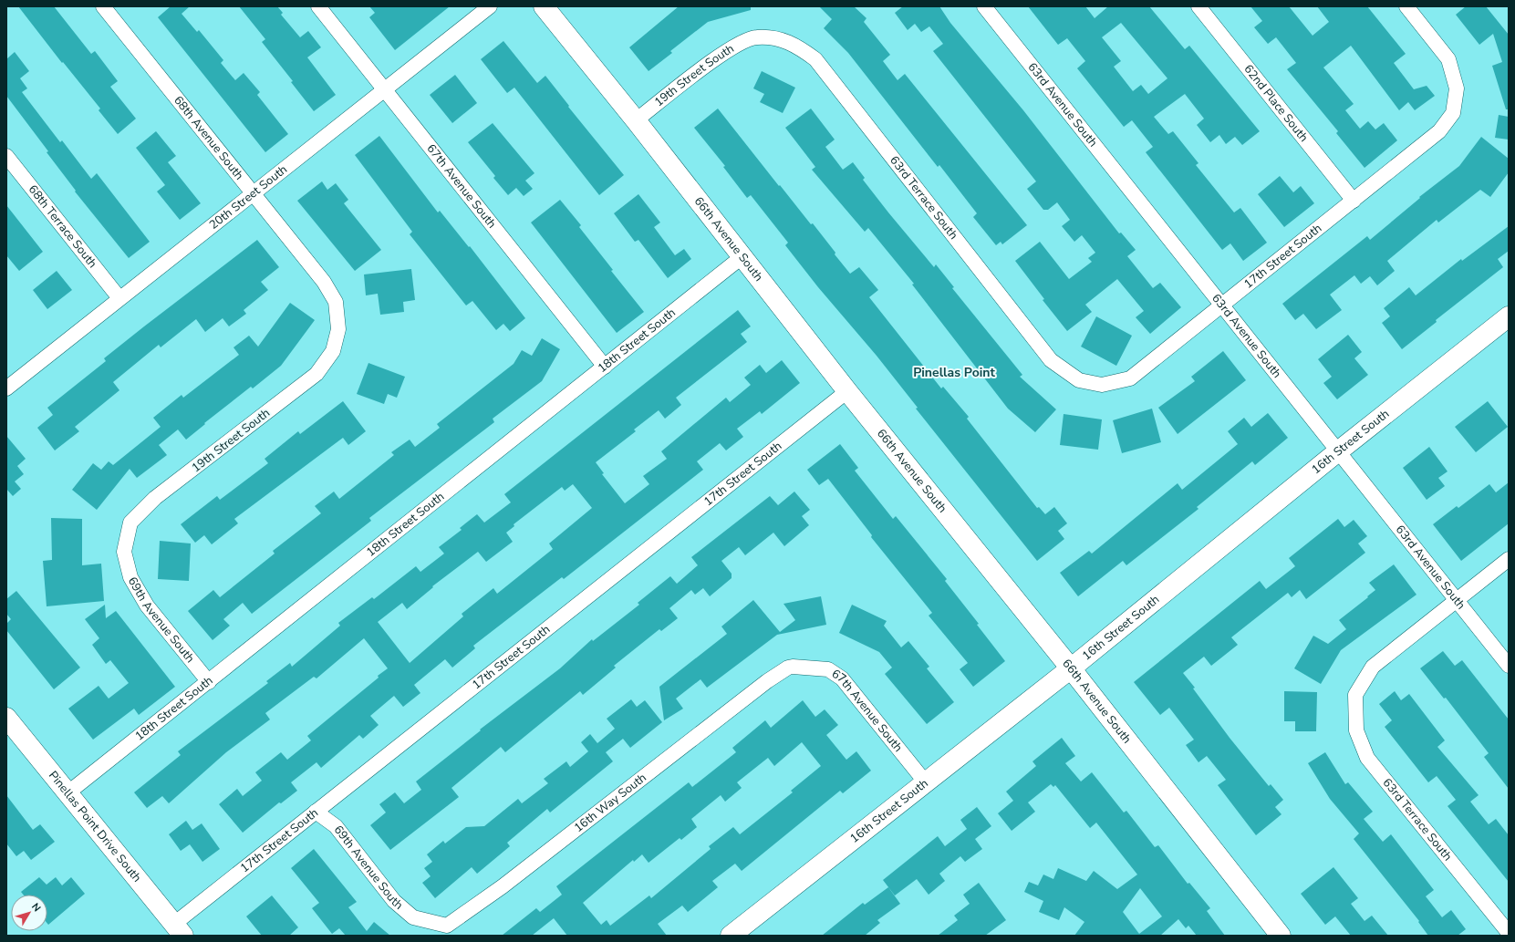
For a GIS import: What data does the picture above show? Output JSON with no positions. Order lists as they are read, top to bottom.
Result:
{
  "streets": {
    "street": [
      "19th Street South",
      "62nd Place South",
      "63rd Avenue South",
      "68th Avenue South",
      "67th Avenue South",
      "20th Street South",
      "63rd Terrace South",
      "68th Terrace South",
      "66th Avenue South",
      "17th Street South",
      "18th Street South",
      "16th Street South",
      "69th Avenue South",
      "16th Way South",
      "Pinellas Point Drive South"
    ]
  },
  "crossings": [
    ["19th Street South", "68th Avenue South"],
    ["19th Street South", "63rd Terrace South"],
    ["19th Street South", "66th Avenue South"],
    ["19th Street South", "69th Avenue South"],
    ["62nd Place South", "17th Street South"],
    ["63rd Avenue South", "63rd Terrace South"],
    ["63rd Avenue South", "17th Street South"],
    ["63rd Avenue South", "16th Street South"],
    ["68th Avenue South", "20th Street South"],
    ["67th Avenue South", "20th Street South"],
    ["67th Avenue South", "18th Street South"],
    ["67th Avenue South", "16th Street South"],
    ["67th Avenue South", "16th Way South"],
    ["20th Street South", "68th Terrace South"],
    ["63rd Terrace South", "17th Street South"],
    ["66th Avenue South", "17th Street South"],
    ["66th Avenue South", "18th Street South"],
    ["66th Avenue South", "16th Street South"],
    ["17th Street South", "69th Avenue South"],
    ["17th Street South", "Pinellas Point Drive South"],
    ["18th Street South", "69th Avenue South"],
    ["18th Street South", "Pinellas Point Drive South"],
    ["69th Avenue South", "16th Way South"]
  ],
  "districts": ["Pinellas Point"],
  "north": "top right"
}
